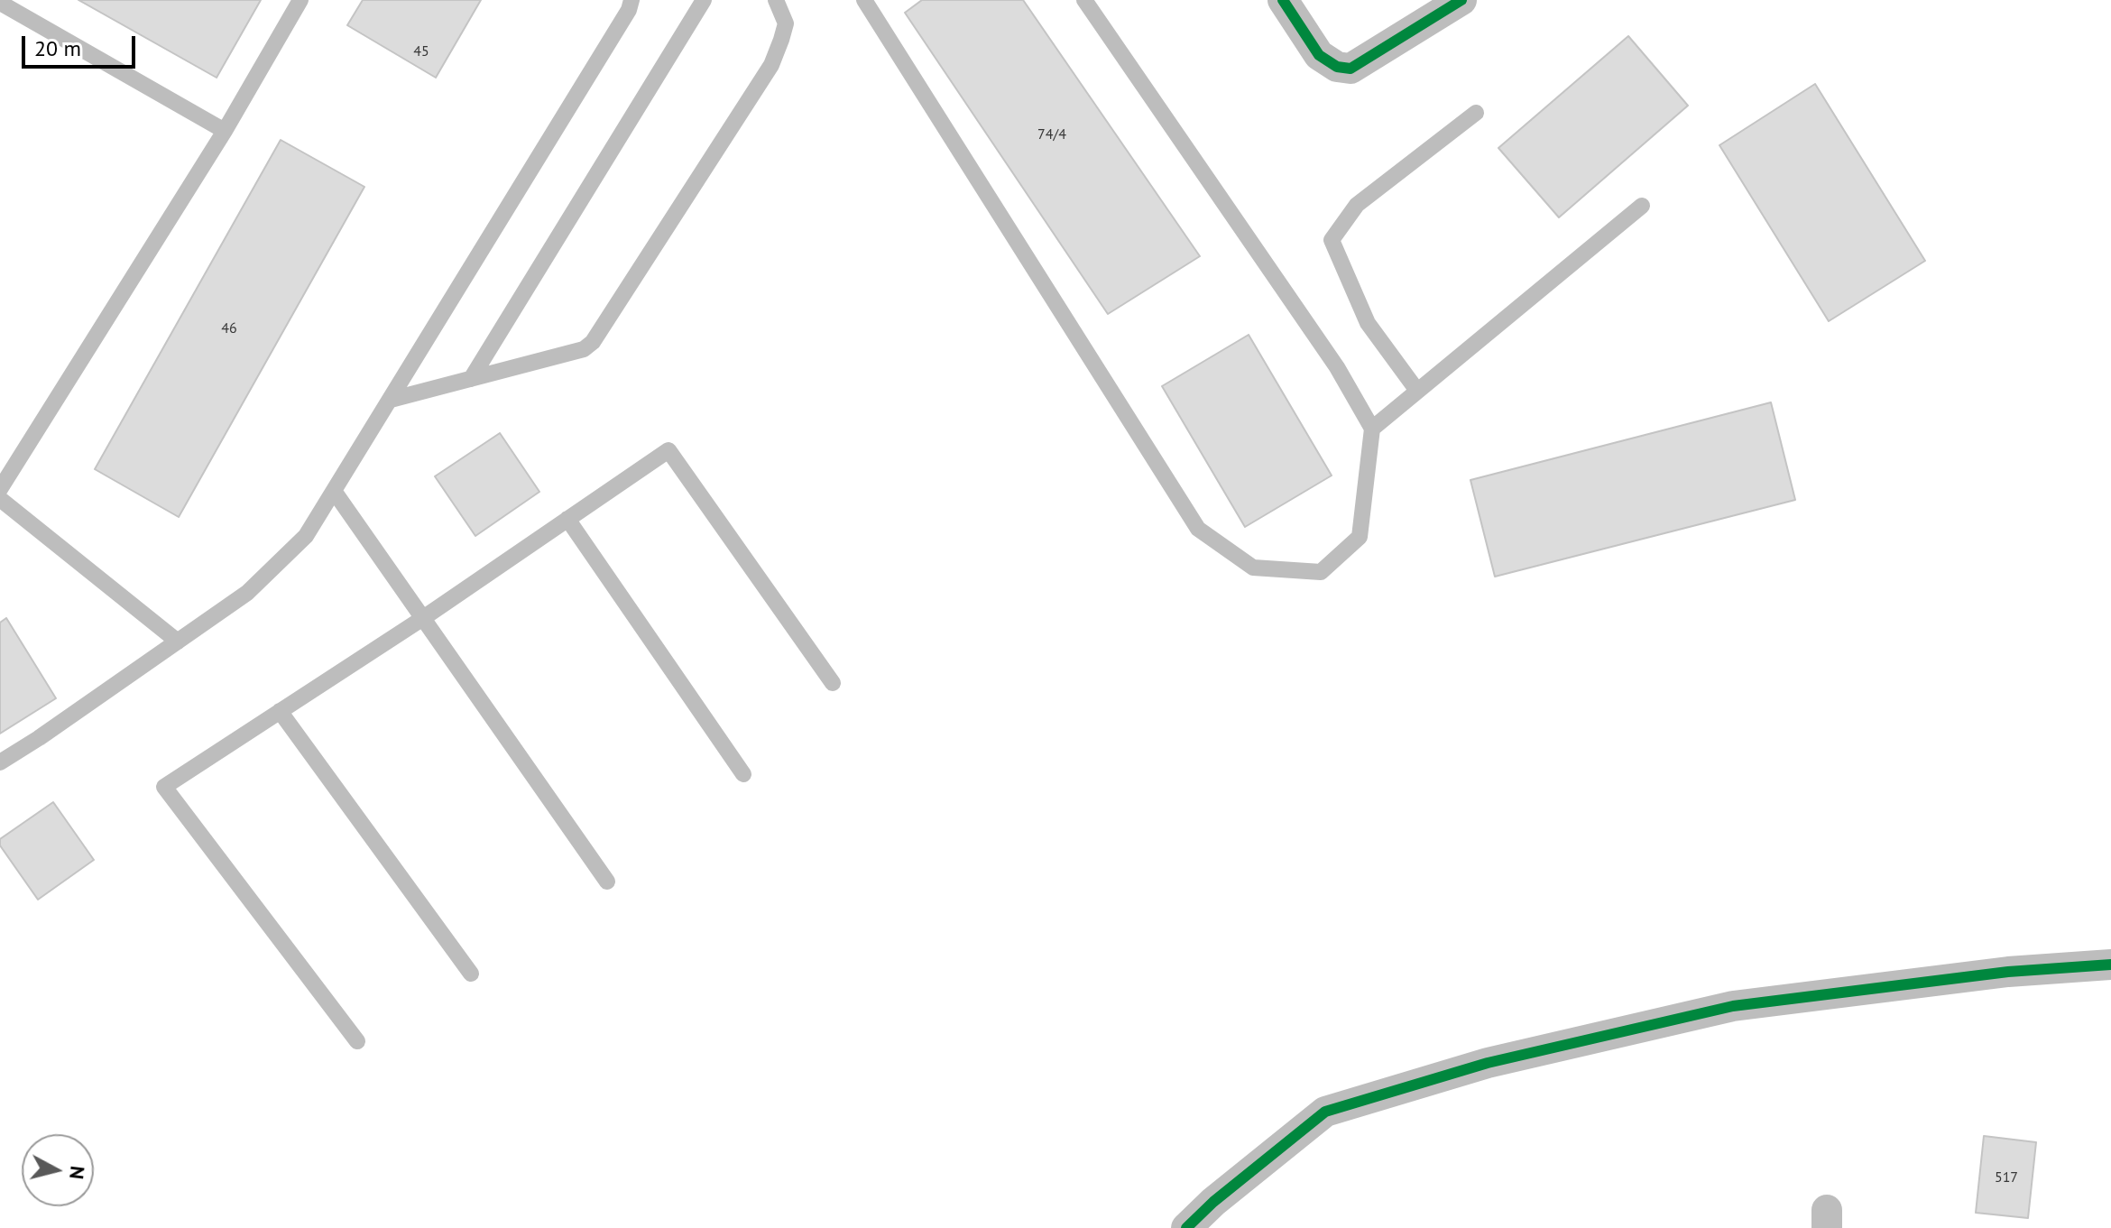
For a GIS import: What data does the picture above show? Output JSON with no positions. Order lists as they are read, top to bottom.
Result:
{
  "house_numbers": [
    "45",
    "74/4",
    "46",
    "517"
  ],
  "scale_bar": "20 m",
  "north": "right"
}
